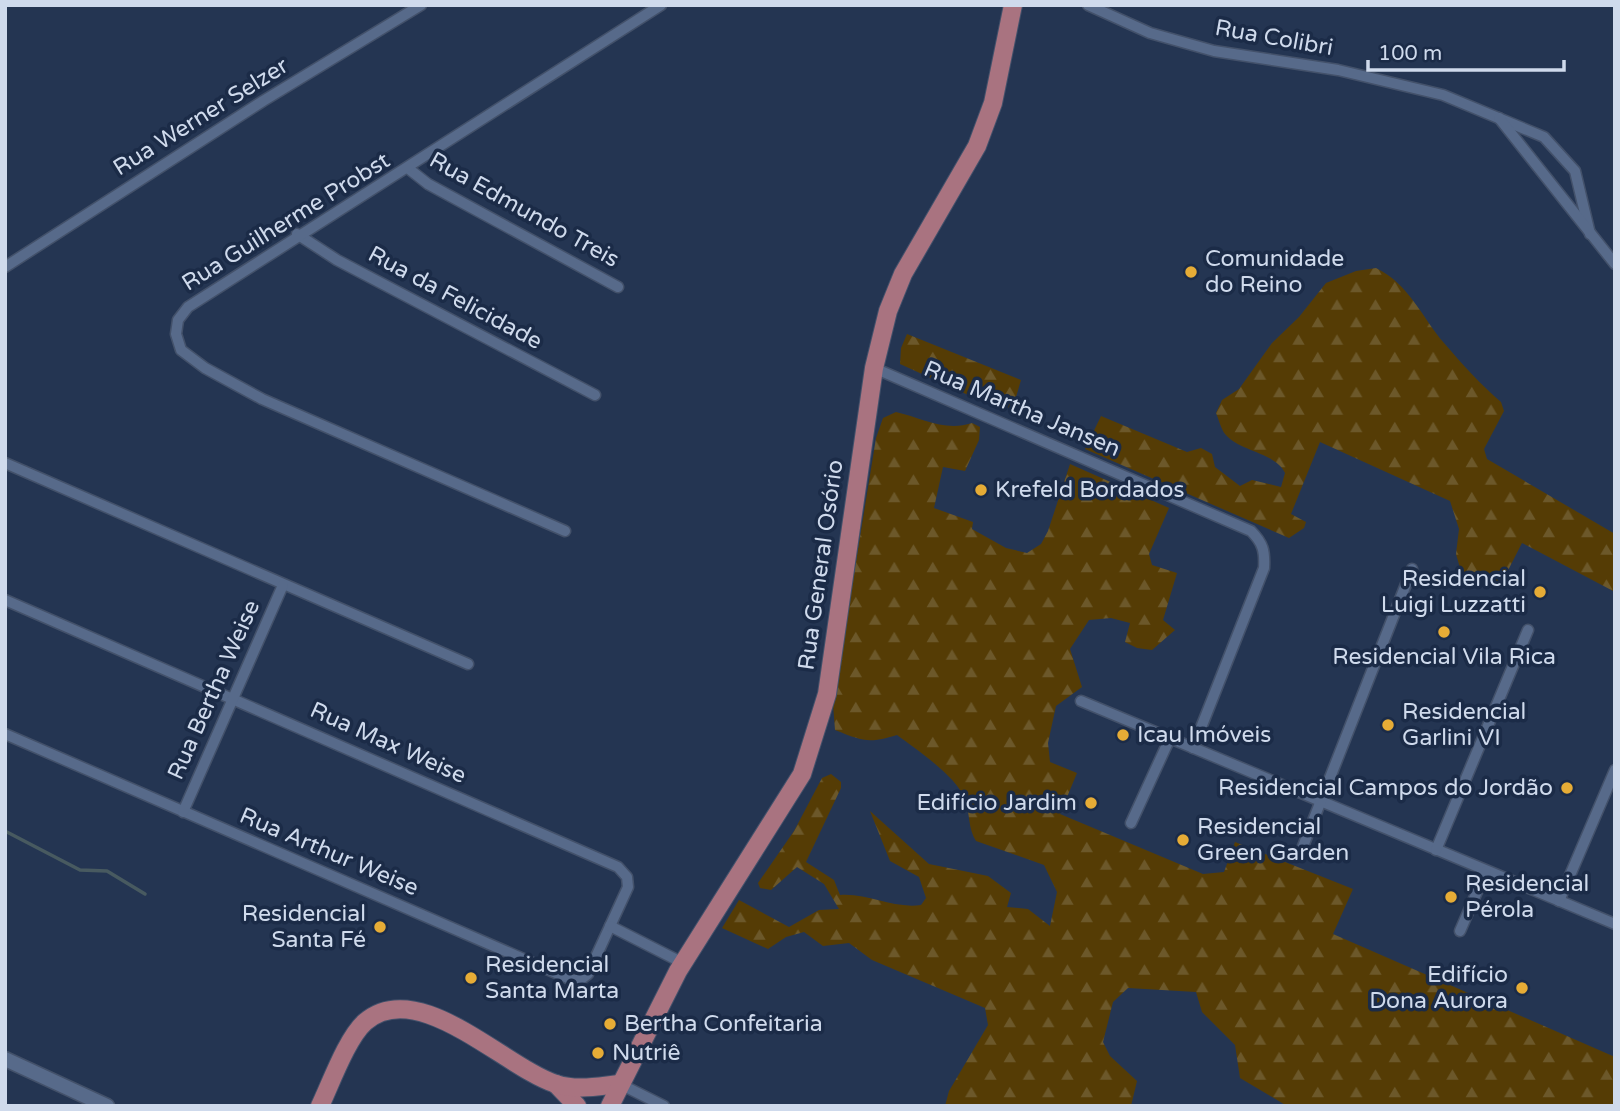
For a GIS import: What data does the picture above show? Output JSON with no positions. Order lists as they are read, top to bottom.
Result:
{
  "streets": {
    "main road": ["Rua General Osório"],
    "street": [
      "Rua Colibri",
      "Rua Werner Selzer",
      "Rua Edmundo Treis",
      "Rua Guilherme Probst",
      "Rua da Felicidade",
      "Rua Martha Jansen",
      "Rua Bertha Weise",
      "Rua Max Weise",
      "Rua Arthur Weise"
    ]
  },
  "crossings": [
    ["Rua Edmundo Treis", "Rua Guilherme Probst"],
    ["Rua Guilherme Probst", "Rua da Felicidade"],
    ["Rua Martha Jansen", "Rua General Osório"],
    ["Rua Bertha Weise", "Rua Max Weise"],
    ["Rua Bertha Weise", "Rua Arthur Weise"],
    ["Rua Max Weise", "Rua Arthur Weise"]
  ],
  "places": [
    "Comunidade do Reino",
    "Krefeld Bordados",
    "Residencial Luigi Luzzatti",
    "Residencial Vila Rica",
    "Residencial Garlini VI",
    "Icau Imóveis",
    "Residencial Campos do Jordão",
    "Edifício Jardim",
    "Residencial Green Garden",
    "Residencial Pérola",
    "Residencial Santa Fé",
    "Residencial Santa Marta",
    "Edifício Dona Aurora",
    "Bertha Confeitaria",
    "Nutriê"
  ],
  "scale_bar": "100 m"
}
